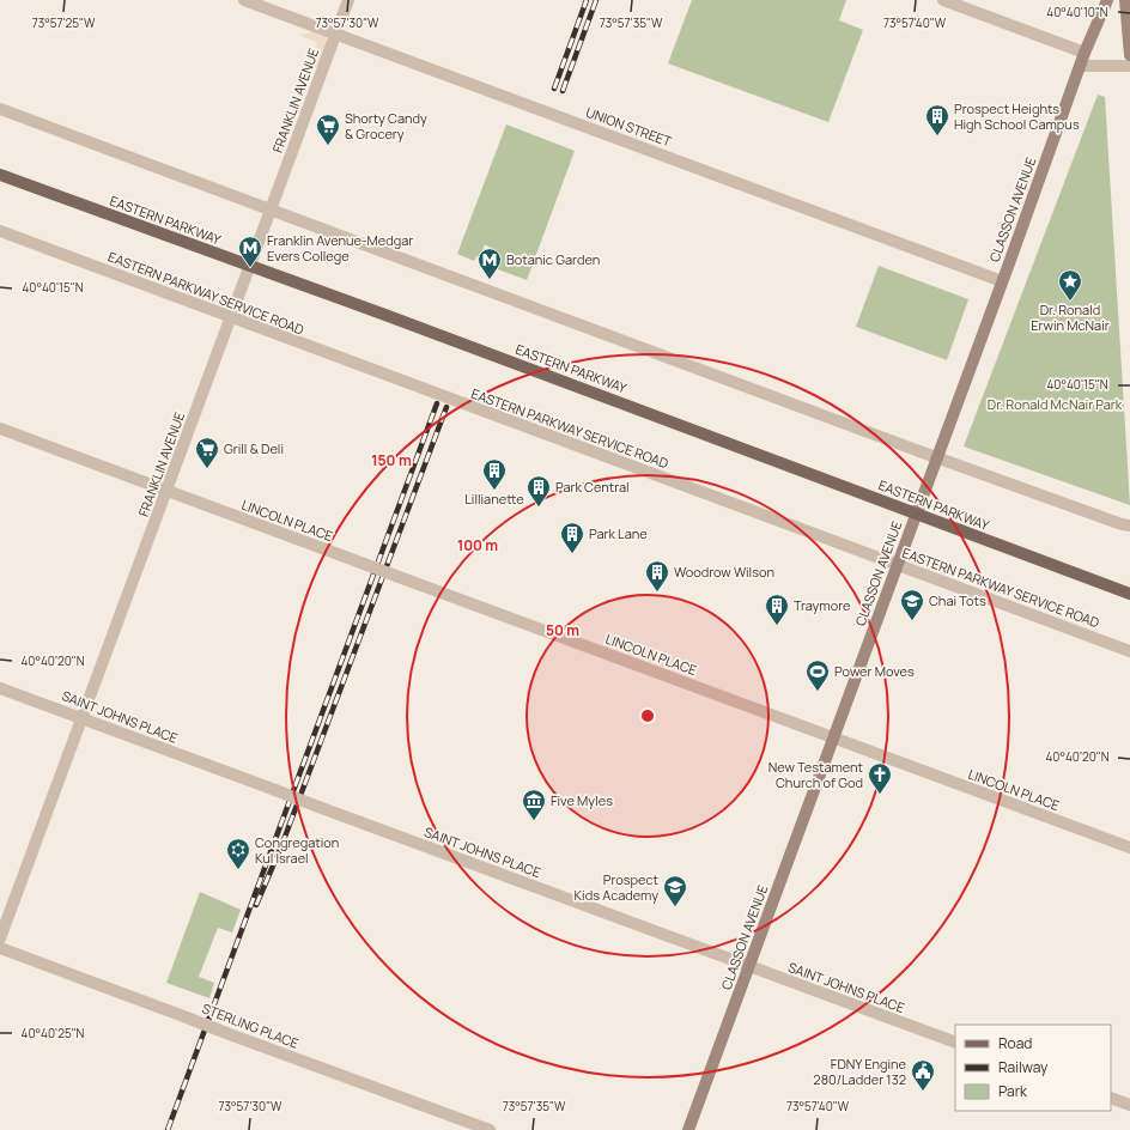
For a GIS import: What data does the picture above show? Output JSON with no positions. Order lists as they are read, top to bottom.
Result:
{
  "streets": {
    "main road": ["EASTERN PARKWAY"],
    "street": [
      "FRANKLIN AVENUE",
      "UNION STREET",
      "CLASSON AVENUE",
      "EASTERN PARKWAY SERVICE ROAD",
      "LINCOLN PLACE",
      "SAINT JOHNS PLACE",
      "STERLING PLACE"
    ]
  },
  "crossings": [
    ["FRANKLIN AVENUE", "UNION STREET"],
    ["FRANKLIN AVENUE", "EASTERN PARKWAY"],
    ["FRANKLIN AVENUE", "EASTERN PARKWAY SERVICE ROAD"],
    ["FRANKLIN AVENUE", "LINCOLN PLACE"],
    ["FRANKLIN AVENUE", "SAINT JOHNS PLACE"],
    ["UNION STREET", "CLASSON AVENUE"],
    ["CLASSON AVENUE", "EASTERN PARKWAY"],
    ["CLASSON AVENUE", "EASTERN PARKWAY SERVICE ROAD"],
    ["CLASSON AVENUE", "LINCOLN PLACE"],
    ["CLASSON AVENUE", "SAINT JOHNS PLACE"]
  ],
  "parks": ["Dr. Ronald McNair Park"],
  "places": {
    "building": [
      "Prospect Heights High School Campus",
      "Lillianette",
      "Park Central",
      "Park Lane",
      "Woodrow Wilson",
      "Traymore"
    ],
    "supermarket": ["Shorty Candy & Grocery", "Grill & Deli"],
    "metro station": ["Franklin Avenue-Medgar Evers College", "Botanic Garden"],
    "place": ["Dr. Ronald Erwin McNair"],
    "school or university": ["Chai Tots", "Prospect Kids Academy"],
    "sports": ["Power Moves"],
    "church": ["New Testament Church of God"],
    "museum": ["Five Myles"],
    "synagogue": ["Congregation Kul Israel"],
    "public building": ["FDNY Engine 280/Ladder 132"]
  },
  "legend": ["Road", "Railway", "Park"],
  "coordinates": [
    "40°40'10\"N",
    "73°57'25\"W",
    "73°57'30\"W",
    "73°57'35\"W",
    "73°57'40\"W",
    "40°40'15\"N",
    "40°40'20\"N",
    "40°40'25\"N"
  ],
  "rings": ["150 m", "100 m", "50 m"]
}
